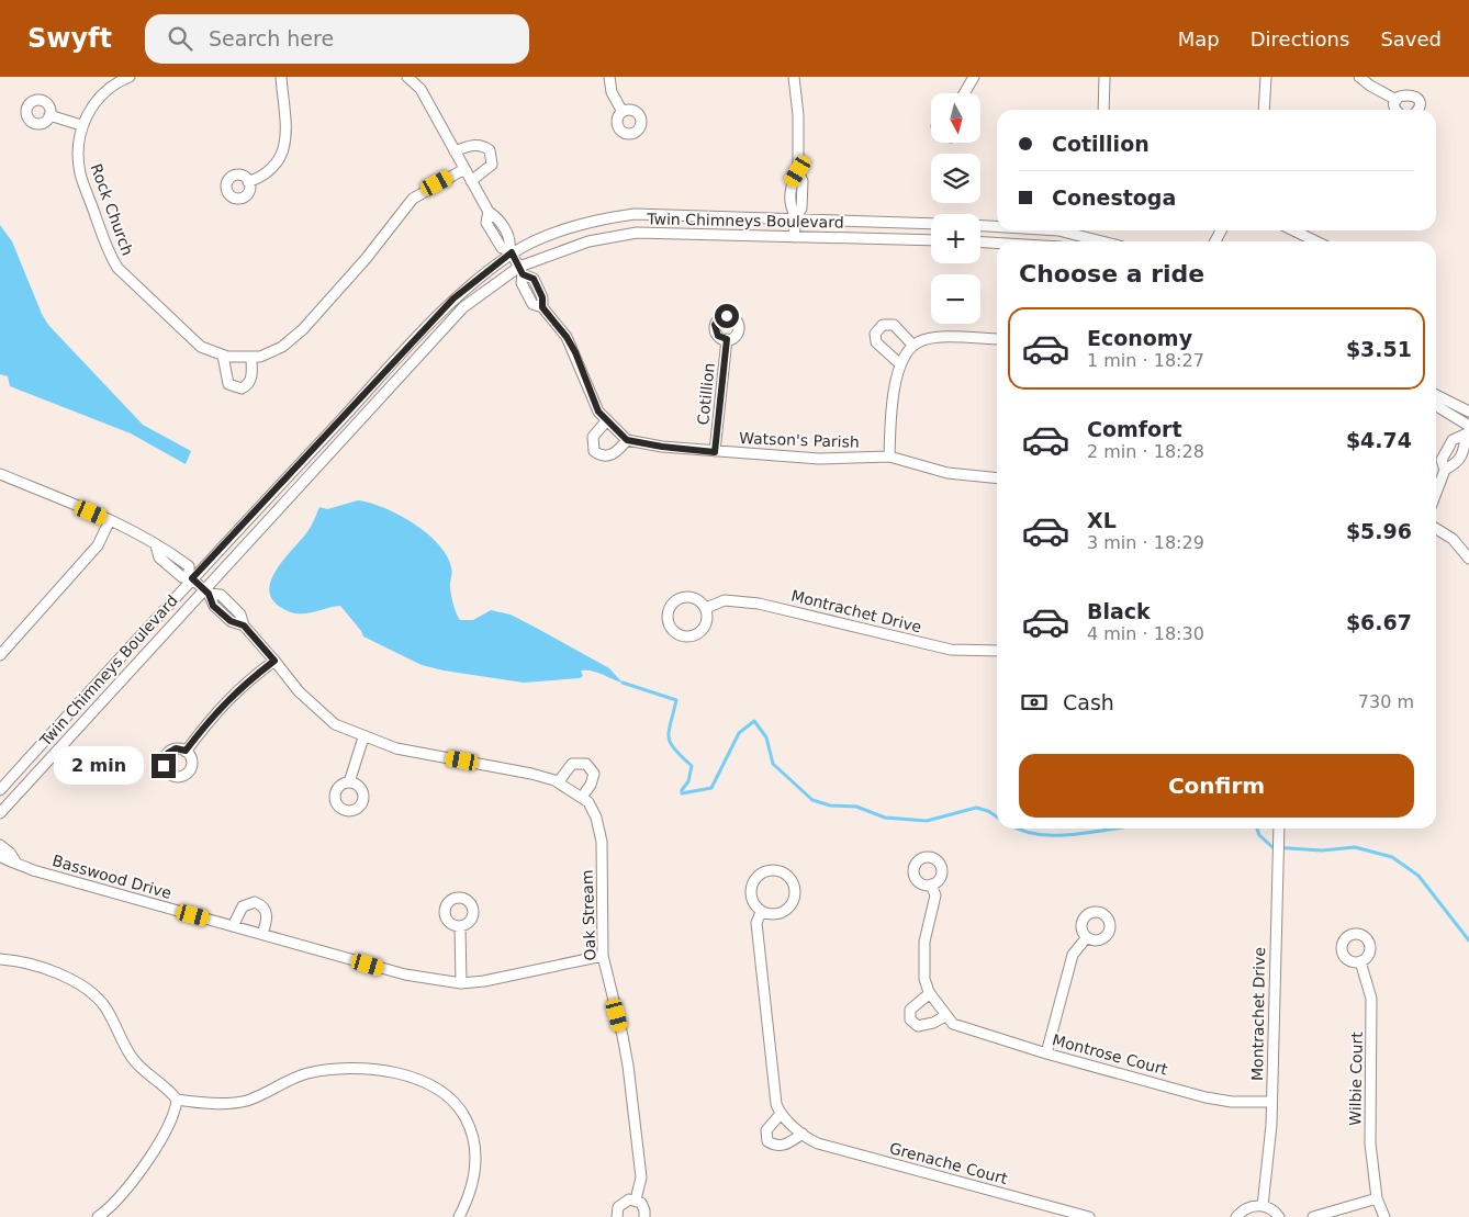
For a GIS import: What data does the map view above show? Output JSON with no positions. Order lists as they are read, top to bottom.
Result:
{
  "streets": {
    "street": [
      "Rock Church",
      "Twin Chimneys Boulevard",
      "Cotillion",
      "Watson's Parish",
      "Montrachet Drive",
      "Basswood Drive",
      "Oak Stream",
      "Montrose Court",
      "Wilbie Court",
      "Grenache Court"
    ]
  },
  "crossings": [
    ["Twin Chimneys Boulevard", "Oak Stream"],
    ["Cotillion", "Watson's Parish"],
    ["Montrachet Drive", "Montrose Court"],
    ["Basswood Drive", "Oak Stream"]
  ],
  "north": "bottom",
  "page": {
    "header": "Swyft",
    "search": "Search here",
    "nav": ["Map", "Directions", "Saved"],
    "map_buttons": ["+", "−"],
    "banner": ["Cotillion", "Conestoga"],
    "heading": "Choose a ride",
    "list": [
      {
        "name": "Economy",
        "note": "1 min · 18:27",
        "value": "$3.51"
      },
      {
        "name": "Comfort",
        "note": "2 min · 18:28",
        "value": "$4.74"
      },
      {
        "name": "XL",
        "note": "3 min · 18:29",
        "value": "$5.96"
      },
      {
        "name": "Black",
        "note": "4 min · 18:30",
        "value": "$6.67"
      }
    ],
    "pay": ["Cash", "730 m"],
    "buttons": "Confirm",
    "bubble": "2 min"
  }
}
